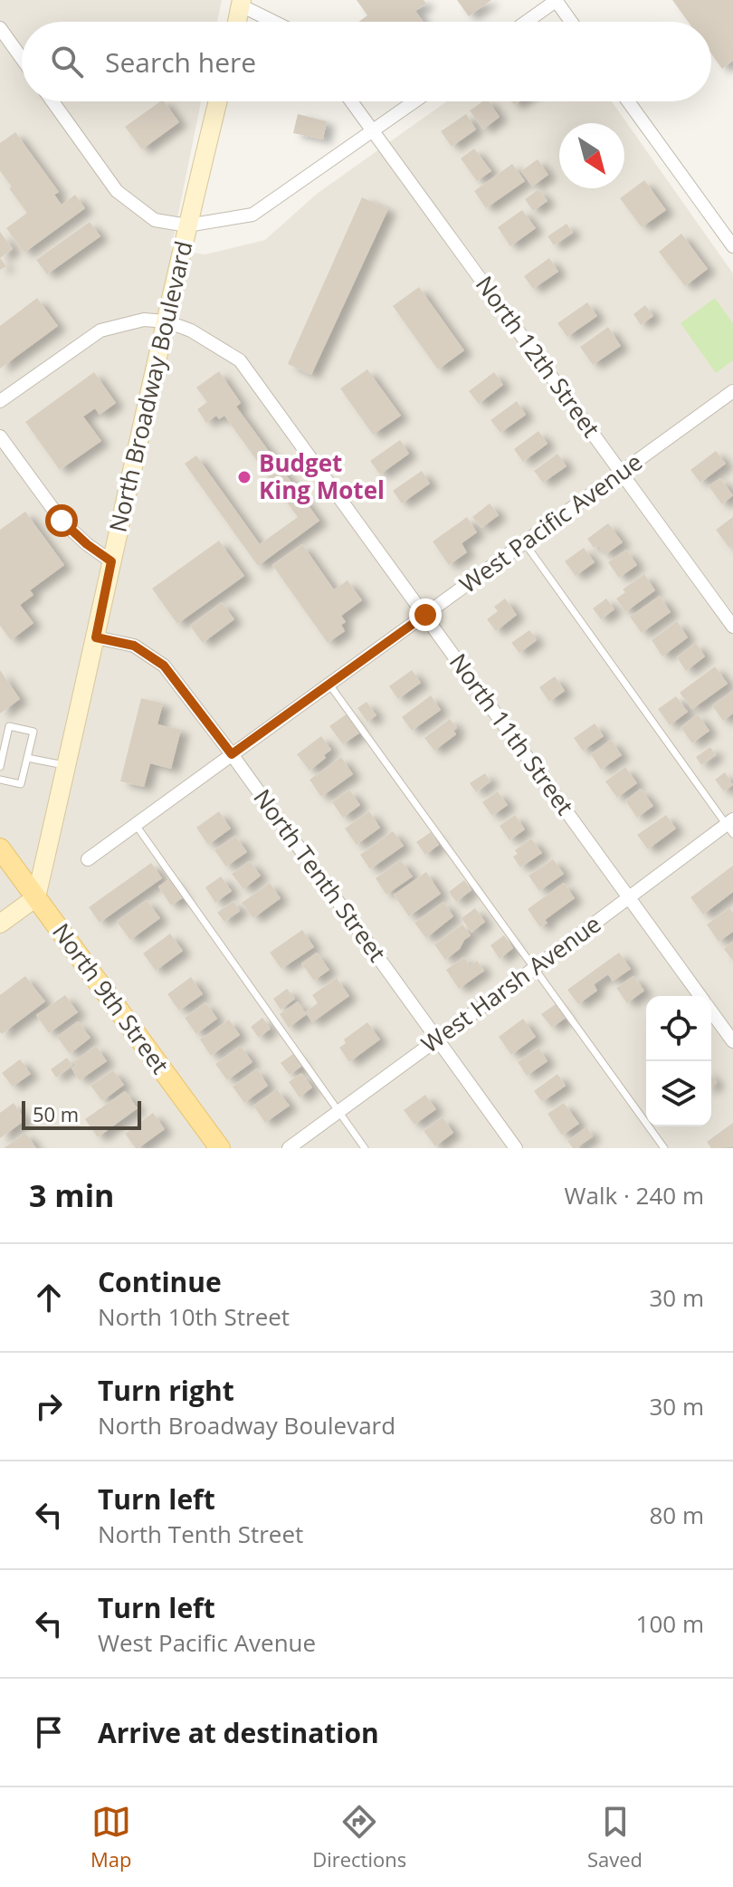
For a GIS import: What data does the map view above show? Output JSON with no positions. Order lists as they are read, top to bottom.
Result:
{
  "streets": {
    "main road": ["North Broadway Boulevard", "North 9th Street"],
    "street": [
      "North 12th Street",
      "West Pacific Avenue",
      "North 11th Street",
      "North Tenth Street",
      "West Harsh Avenue"
    ]
  },
  "crossings": [
    ["North 12th Street", "West Pacific Avenue"],
    ["North Broadway Boulevard", "North 11th Street"],
    ["North Broadway Boulevard", "North Tenth Street"],
    ["North Broadway Boulevard", "North 9th Street"],
    ["West Pacific Avenue", "North 11th Street"],
    ["West Pacific Avenue", "North Tenth Street"],
    ["North 11th Street", "West Harsh Avenue"],
    ["North Tenth Street", "West Harsh Avenue"]
  ],
  "places": ["Budget King Motel"],
  "scale_bar": "50 m",
  "north": "bottom right",
  "page": {
    "search": "Search here",
    "scale": "50 m",
    "heading": ["3 min", "Walk · 240 m"],
    "list": [
      ["Continue", "North 10th Street", "30 m"],
      ["Turn right", "North Broadway Boulevard", "30 m"],
      ["Turn left", "North Tenth Street", "80 m"],
      ["Turn left", "West Pacific Avenue", "100 m"],
      "Arrive at destination"
    ],
    "nav": ["Map", "Directions", "Saved"]
  }
}
